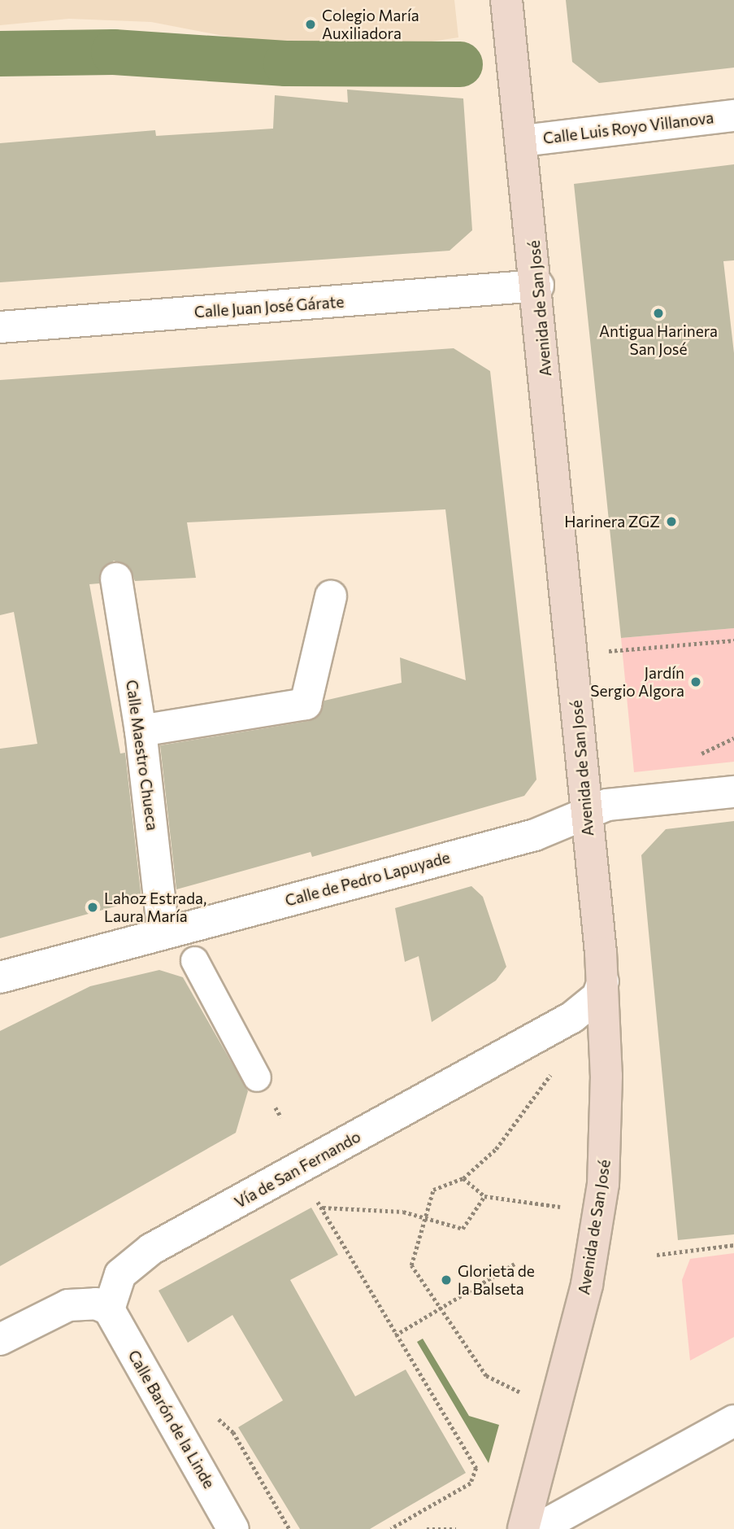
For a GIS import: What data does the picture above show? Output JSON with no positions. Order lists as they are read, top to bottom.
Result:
{
  "streets": {
    "main road": ["Avenida de San José"],
    "street": [
      "Calle Luis Royo Villanova",
      "Calle Juan José Gárate",
      "Calle Maestro Chueca",
      "Calle de Pedro Lapuyade",
      "Vía de San Fernando",
      "Calle Barón de la Linde"
    ]
  },
  "crossings": [
    ["Calle Luis Royo Villanova", "Avenida de San José"],
    ["Calle Juan José Gárate", "Avenida de San José"],
    ["Avenida de San José", "Calle de Pedro Lapuyade"],
    ["Avenida de San José", "Vía de San Fernando"],
    ["Calle Maestro Chueca", "Calle de Pedro Lapuyade"],
    ["Vía de San Fernando", "Calle Barón de la Linde"]
  ],
  "places": [
    "Colegio María Auxiliadora",
    "Antigua Harinera San José",
    "Harinera ZGZ",
    "Jardín Sergio Algora",
    "Lahoz Estrada, Laura María",
    "Glorieta de la Balseta"
  ]
}
